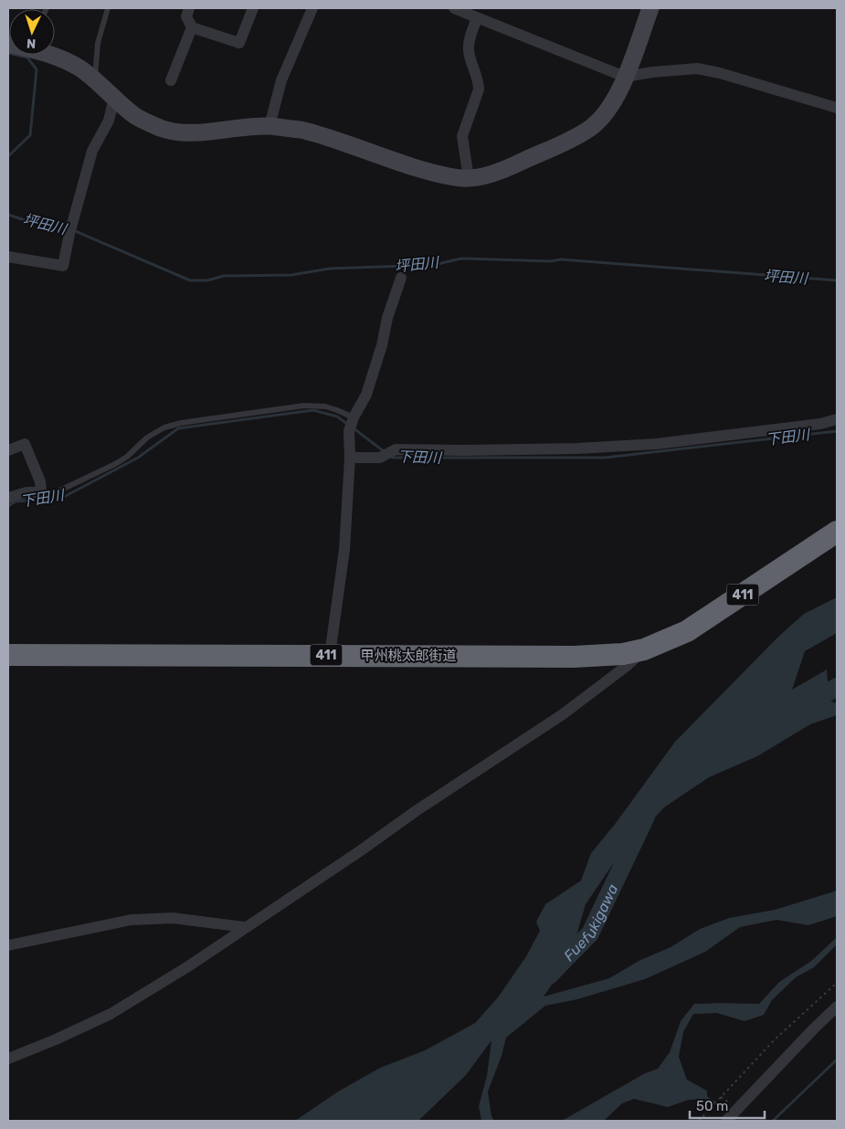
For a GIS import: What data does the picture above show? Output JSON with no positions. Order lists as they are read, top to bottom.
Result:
{
  "streets": {
    "highway": ["411", "甲州桃太郎街道"]
  },
  "crossings": [
    ["411", "甲州桃太郎街道"]
  ],
  "water": ["坪田川", "下田川", "Fuefukigawa"],
  "scale_bar": "50 m",
  "north": "bottom"
}
